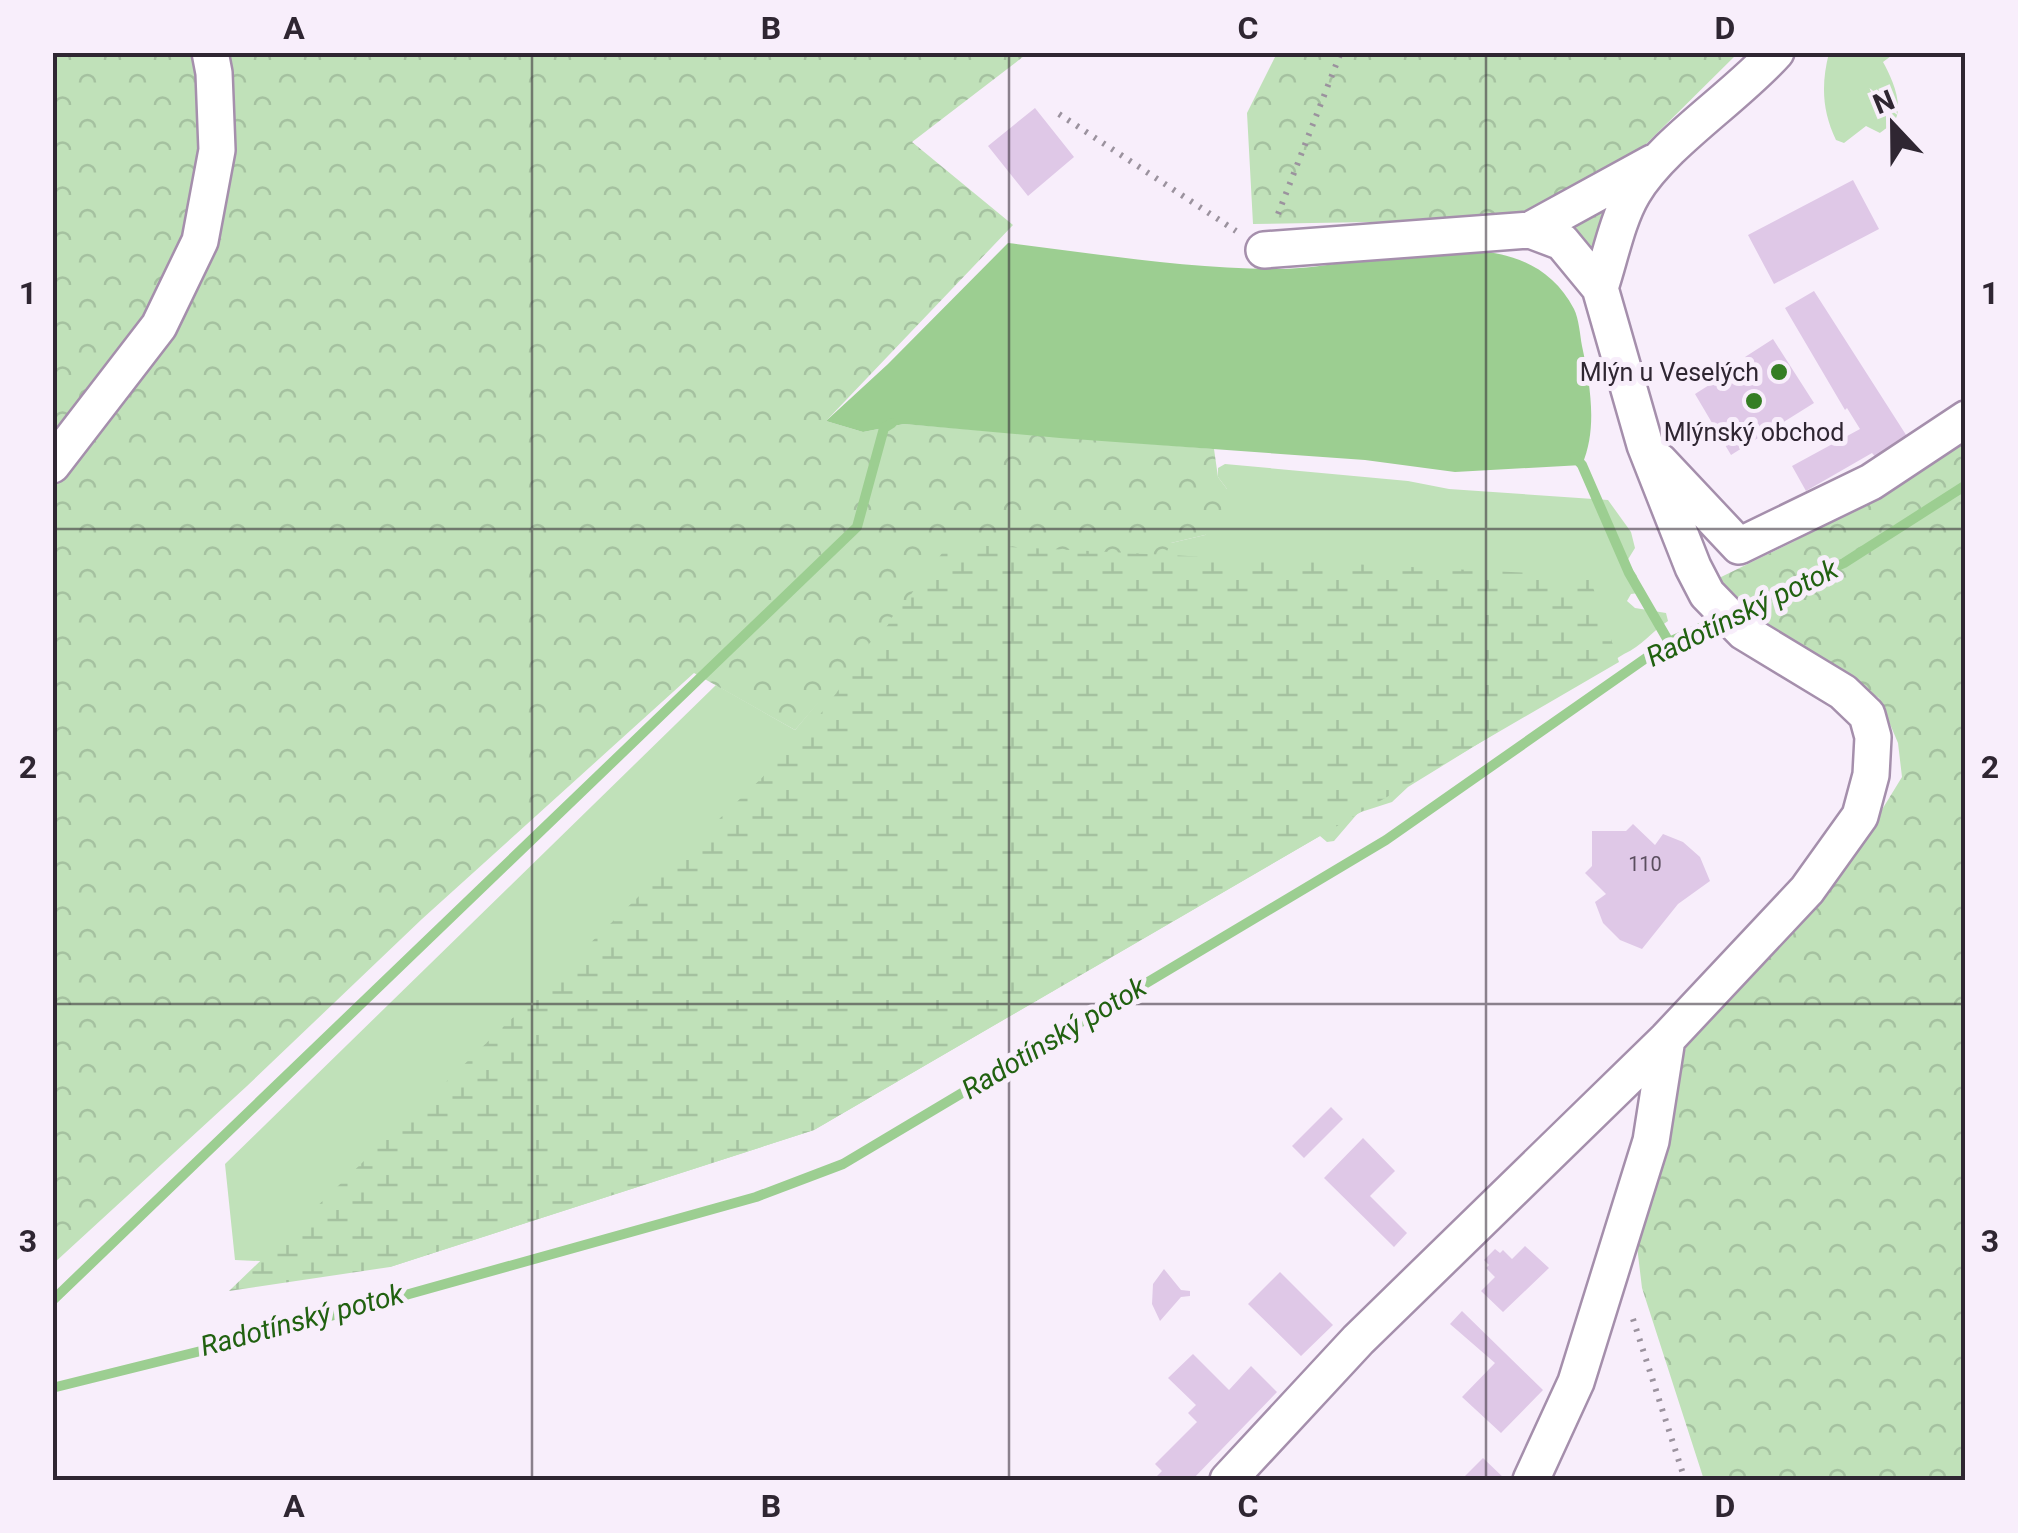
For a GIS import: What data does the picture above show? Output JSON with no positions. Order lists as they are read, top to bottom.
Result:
{
  "water": ["Radotínský potok"],
  "places": ["Mlýn u Veselých", "Mlýnský obchod"],
  "house_numbers": ["110"],
  "north": "top",
  "grid": {
    "columns": [
      "A",
      "B",
      "C",
      "D"
    ],
    "rows": ["1", "2", "3"]
  }
}
